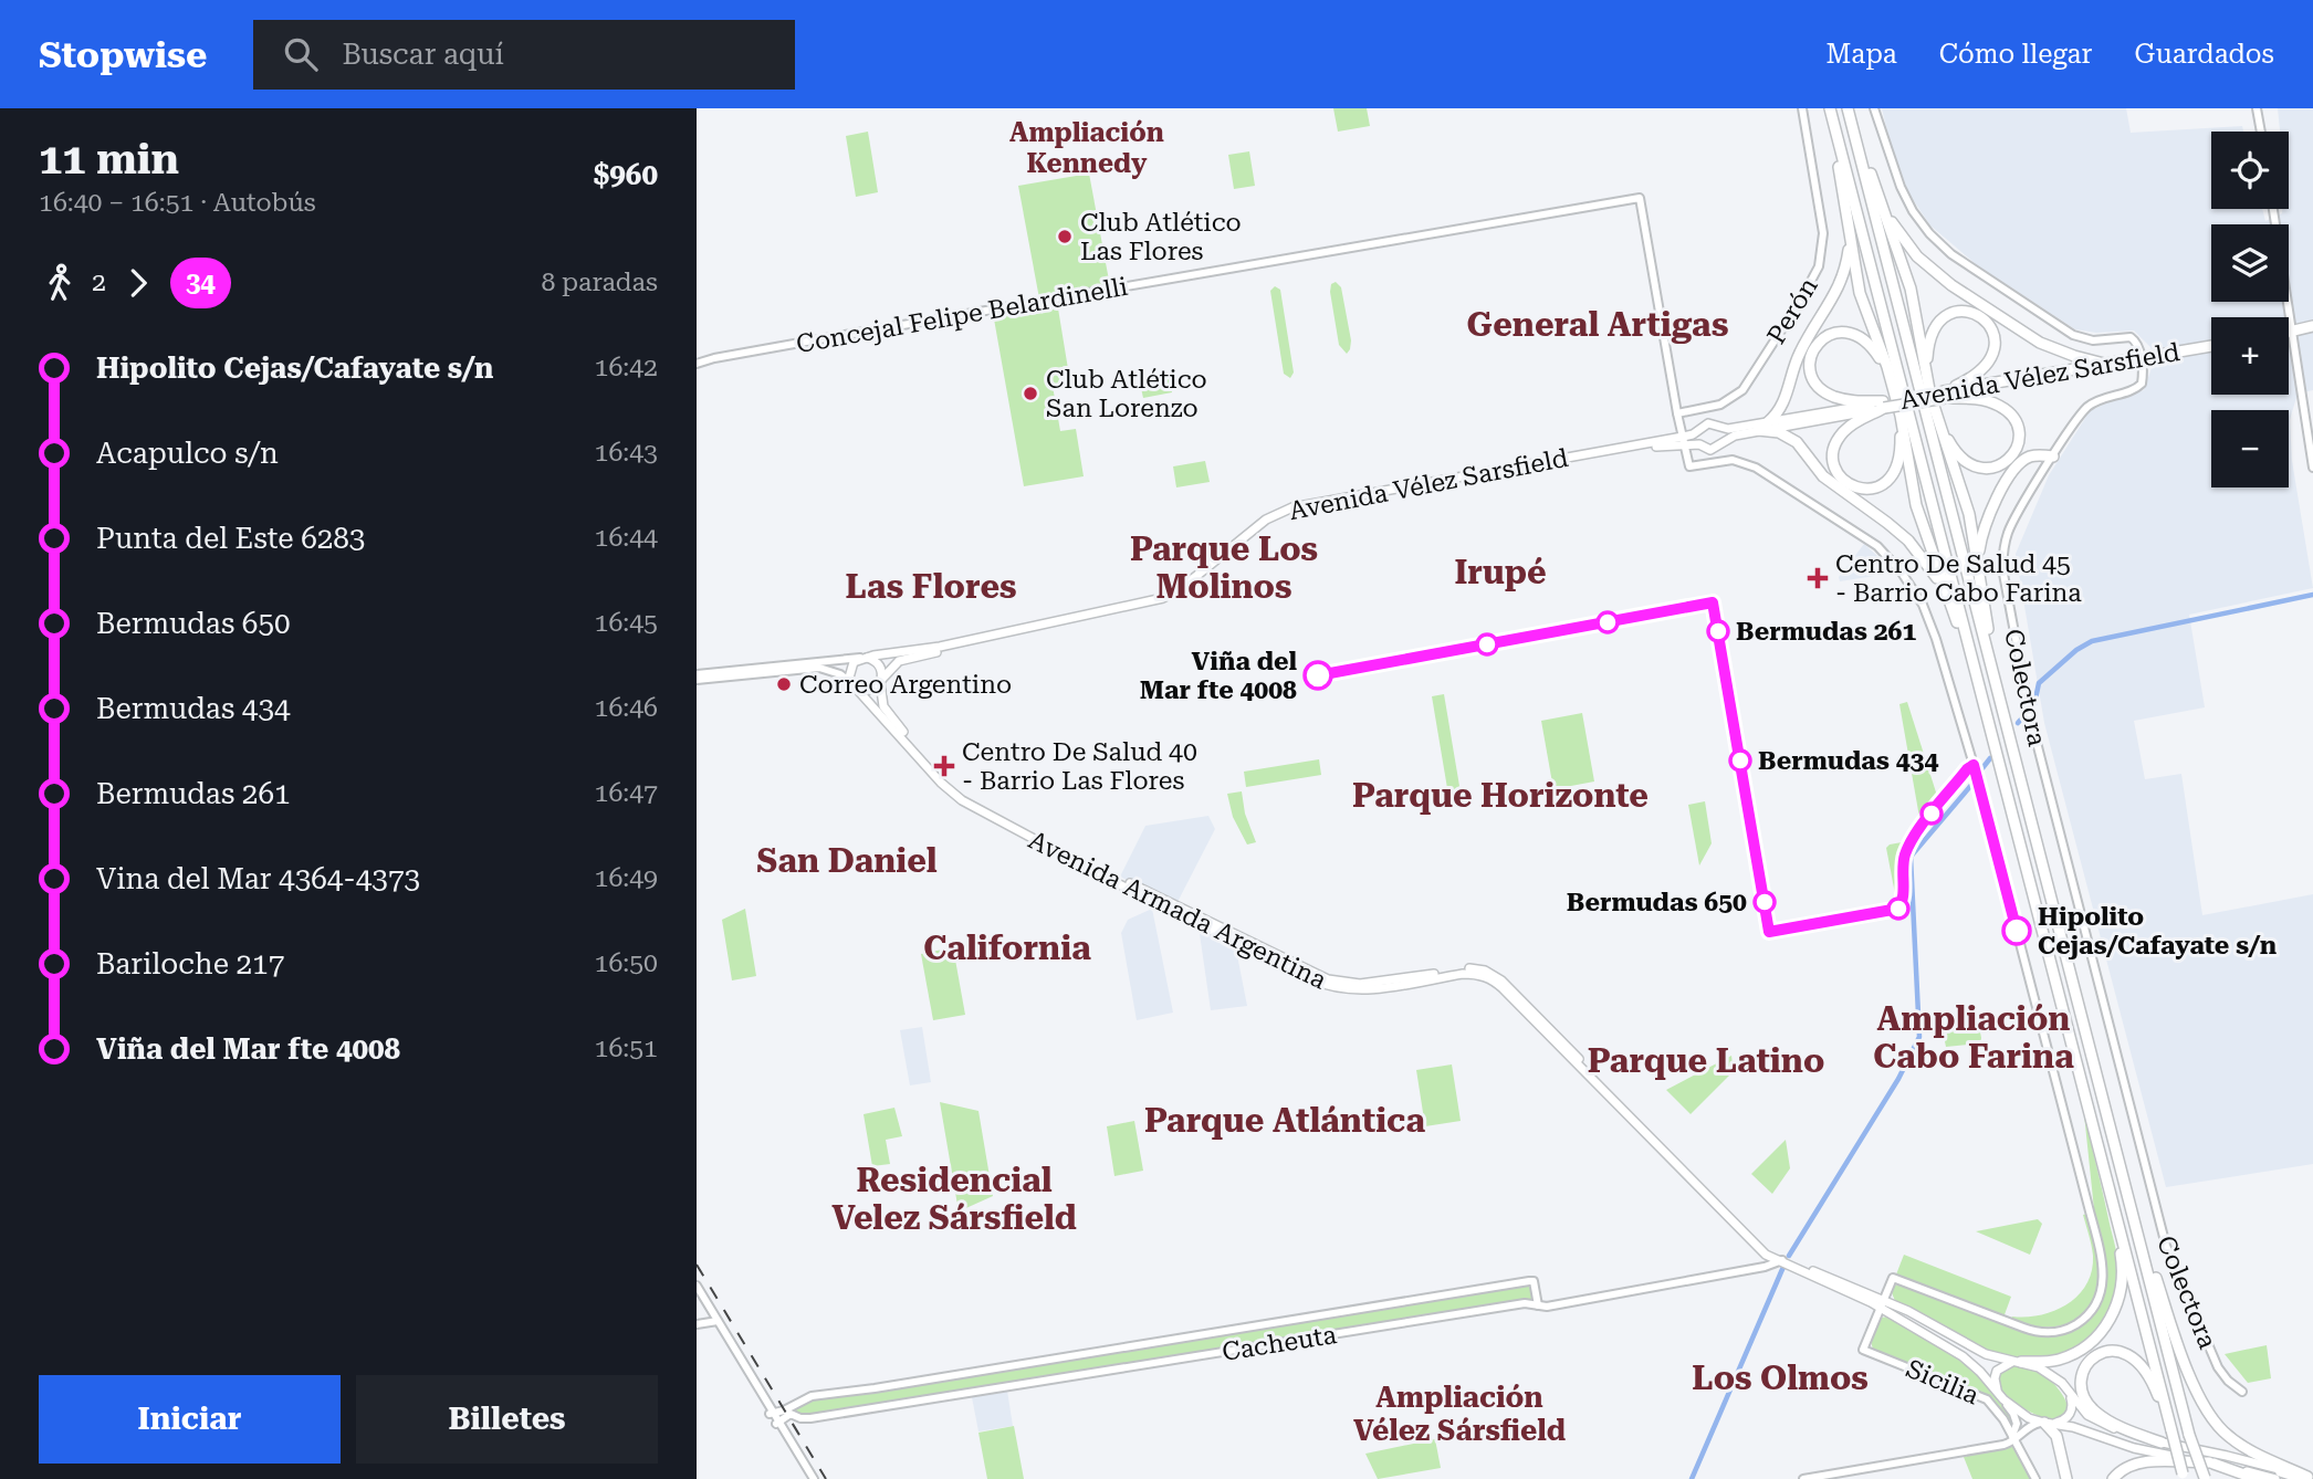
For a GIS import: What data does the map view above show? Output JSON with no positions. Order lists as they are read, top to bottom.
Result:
{
  "streets": {
    "highway": ["Avenida Vélez Sarsfield"],
    "main road": ["Avenida Armada Argentina"],
    "street": [
      "Perón",
      "Concejal Felipe Belardinelli",
      "Colectora",
      "Cacheuta",
      "Sicilia"
    ]
  },
  "crossings": [
    ["Perón", "Concejal Felipe Belardinelli"],
    ["Avenida Vélez Sarsfield", "Colectora"],
    ["Avenida Vélez Sarsfield", "Avenida Armada Argentina"],
    ["Avenida Armada Argentina", "Cacheuta"],
    ["Avenida Armada Argentina", "Sicilia"]
  ],
  "districts": [
    "Ampliación Kennedy",
    "General Artigas",
    "Parque Los Molinos",
    "Irupé",
    "Las Flores",
    "Parque Horizonte",
    "San Daniel",
    "California",
    "Ampliación Cabo Farina",
    "Parque Latino",
    "Parque Atlántica",
    "Residencial Velez Sársfield",
    "Los Olmos",
    "Ampliación Vélez Sársfield"
  ],
  "places": {
    "other": [
      "Club Atlético Las Flores",
      "Club Atlético San Lorenzo",
      "Bermudas 261",
      "Viña del Mar fte 4008",
      "Correo Argentino",
      "Bermudas 434",
      "Bermudas 650",
      "Hipolito Cejas/Cafayate s/n"
    ],
    "health": ["Centro De Salud 45 - Barrio Cabo Farina", "Centro De Salud 40 - Barrio Las Flores"]
  },
  "lines": ["bus line 34"],
  "page": {
    "header": "Stopwise",
    "search": "Buscar aquí",
    "nav": ["Mapa", "Cómo llegar", "Guardados"],
    "heading": ["11 min", "16:40 – 16:51 · Autobús", "$960"],
    "map_buttons": ["+", "−"],
    "legs": ["2", "34", "8 paradas"],
    "list": [
      {
        "name": "Hipolito Cejas/Cafayate s/n",
        "value": "16:42"
      },
      {
        "name": "Acapulco s/n",
        "value": "16:43"
      },
      {
        "name": "Punta del Este 6283",
        "value": "16:44"
      },
      {
        "name": "Bermudas 650",
        "value": "16:45"
      },
      {
        "name": "Bermudas 434",
        "value": "16:46"
      },
      {
        "name": "Bermudas 261",
        "value": "16:47"
      },
      {
        "name": "Vina del Mar 4364-4373",
        "value": "16:49"
      },
      {
        "name": "Bariloche 217",
        "value": "16:50"
      },
      {
        "name": "Viña del Mar fte 4008",
        "value": "16:51"
      }
    ],
    "buttons": ["Iniciar", "Billetes"]
  }
}
